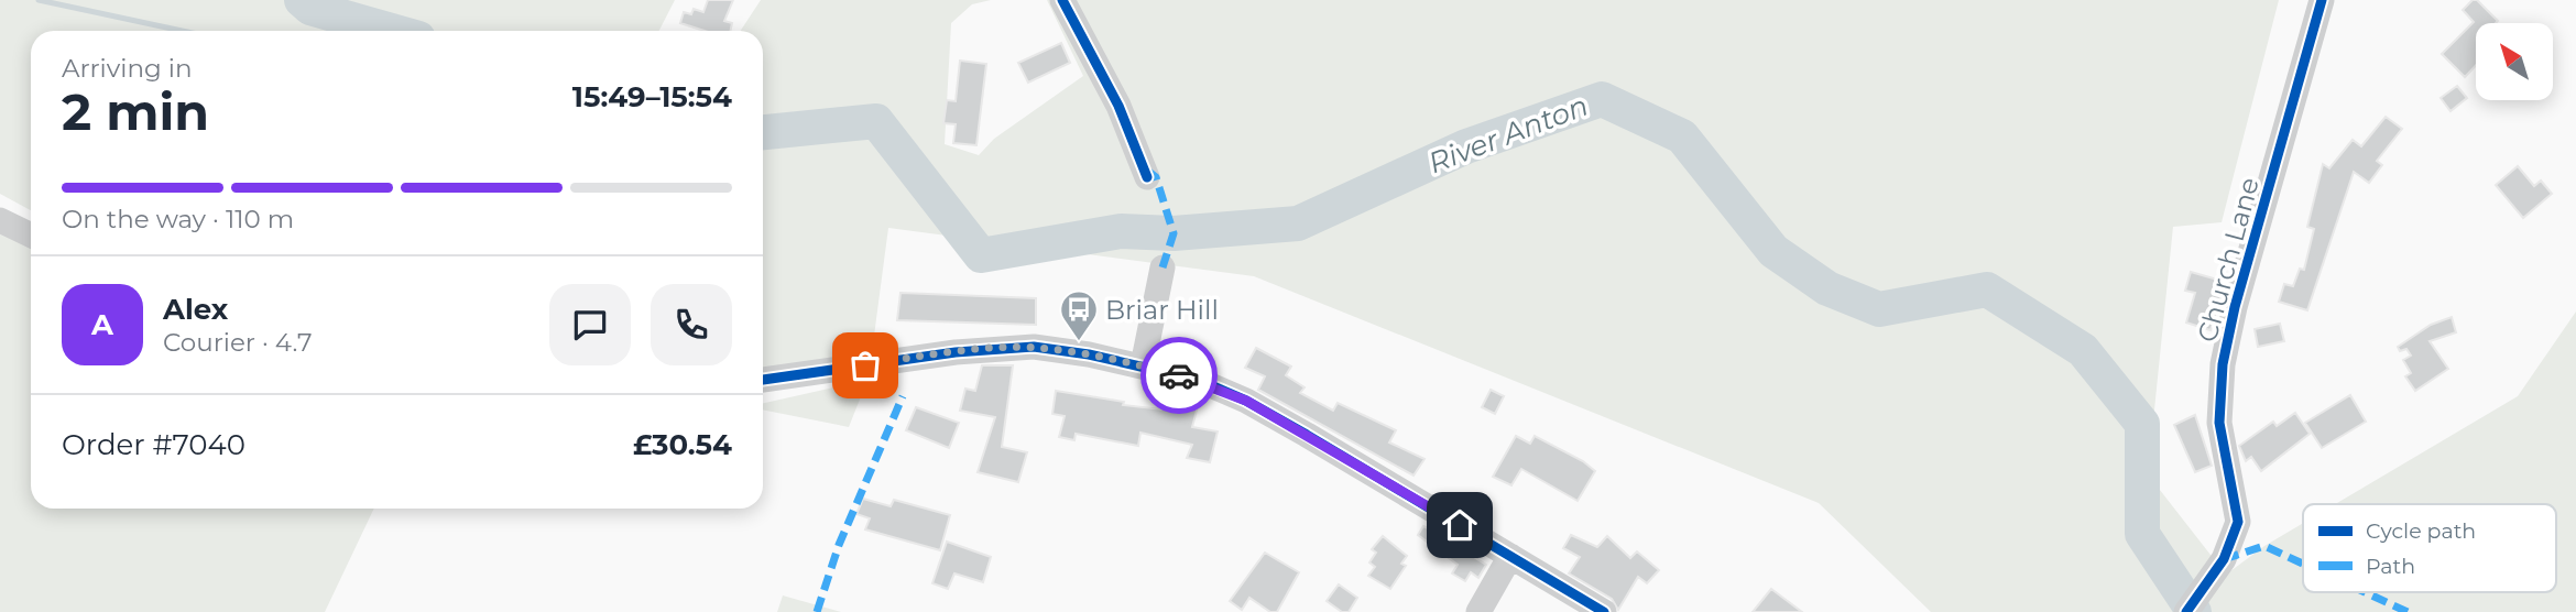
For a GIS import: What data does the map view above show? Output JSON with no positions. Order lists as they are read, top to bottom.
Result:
{
  "streets": {
    "street": ["Church Lane"]
  },
  "water": ["River Anton"],
  "places": {
    "bus stop": ["Briar Hill"]
  },
  "legend": ["Cycle path", "Path"],
  "north": "top left",
  "page": {
    "heading": ["2 min", "Arriving in", "15:49–15:54"],
    "panel": [
      "Alex",
      "Courier · 4.7",
      "Order #7040",
      "£30.54"
    ],
    "bar": "On the way · 110 m",
    "round": "A"
  }
}
